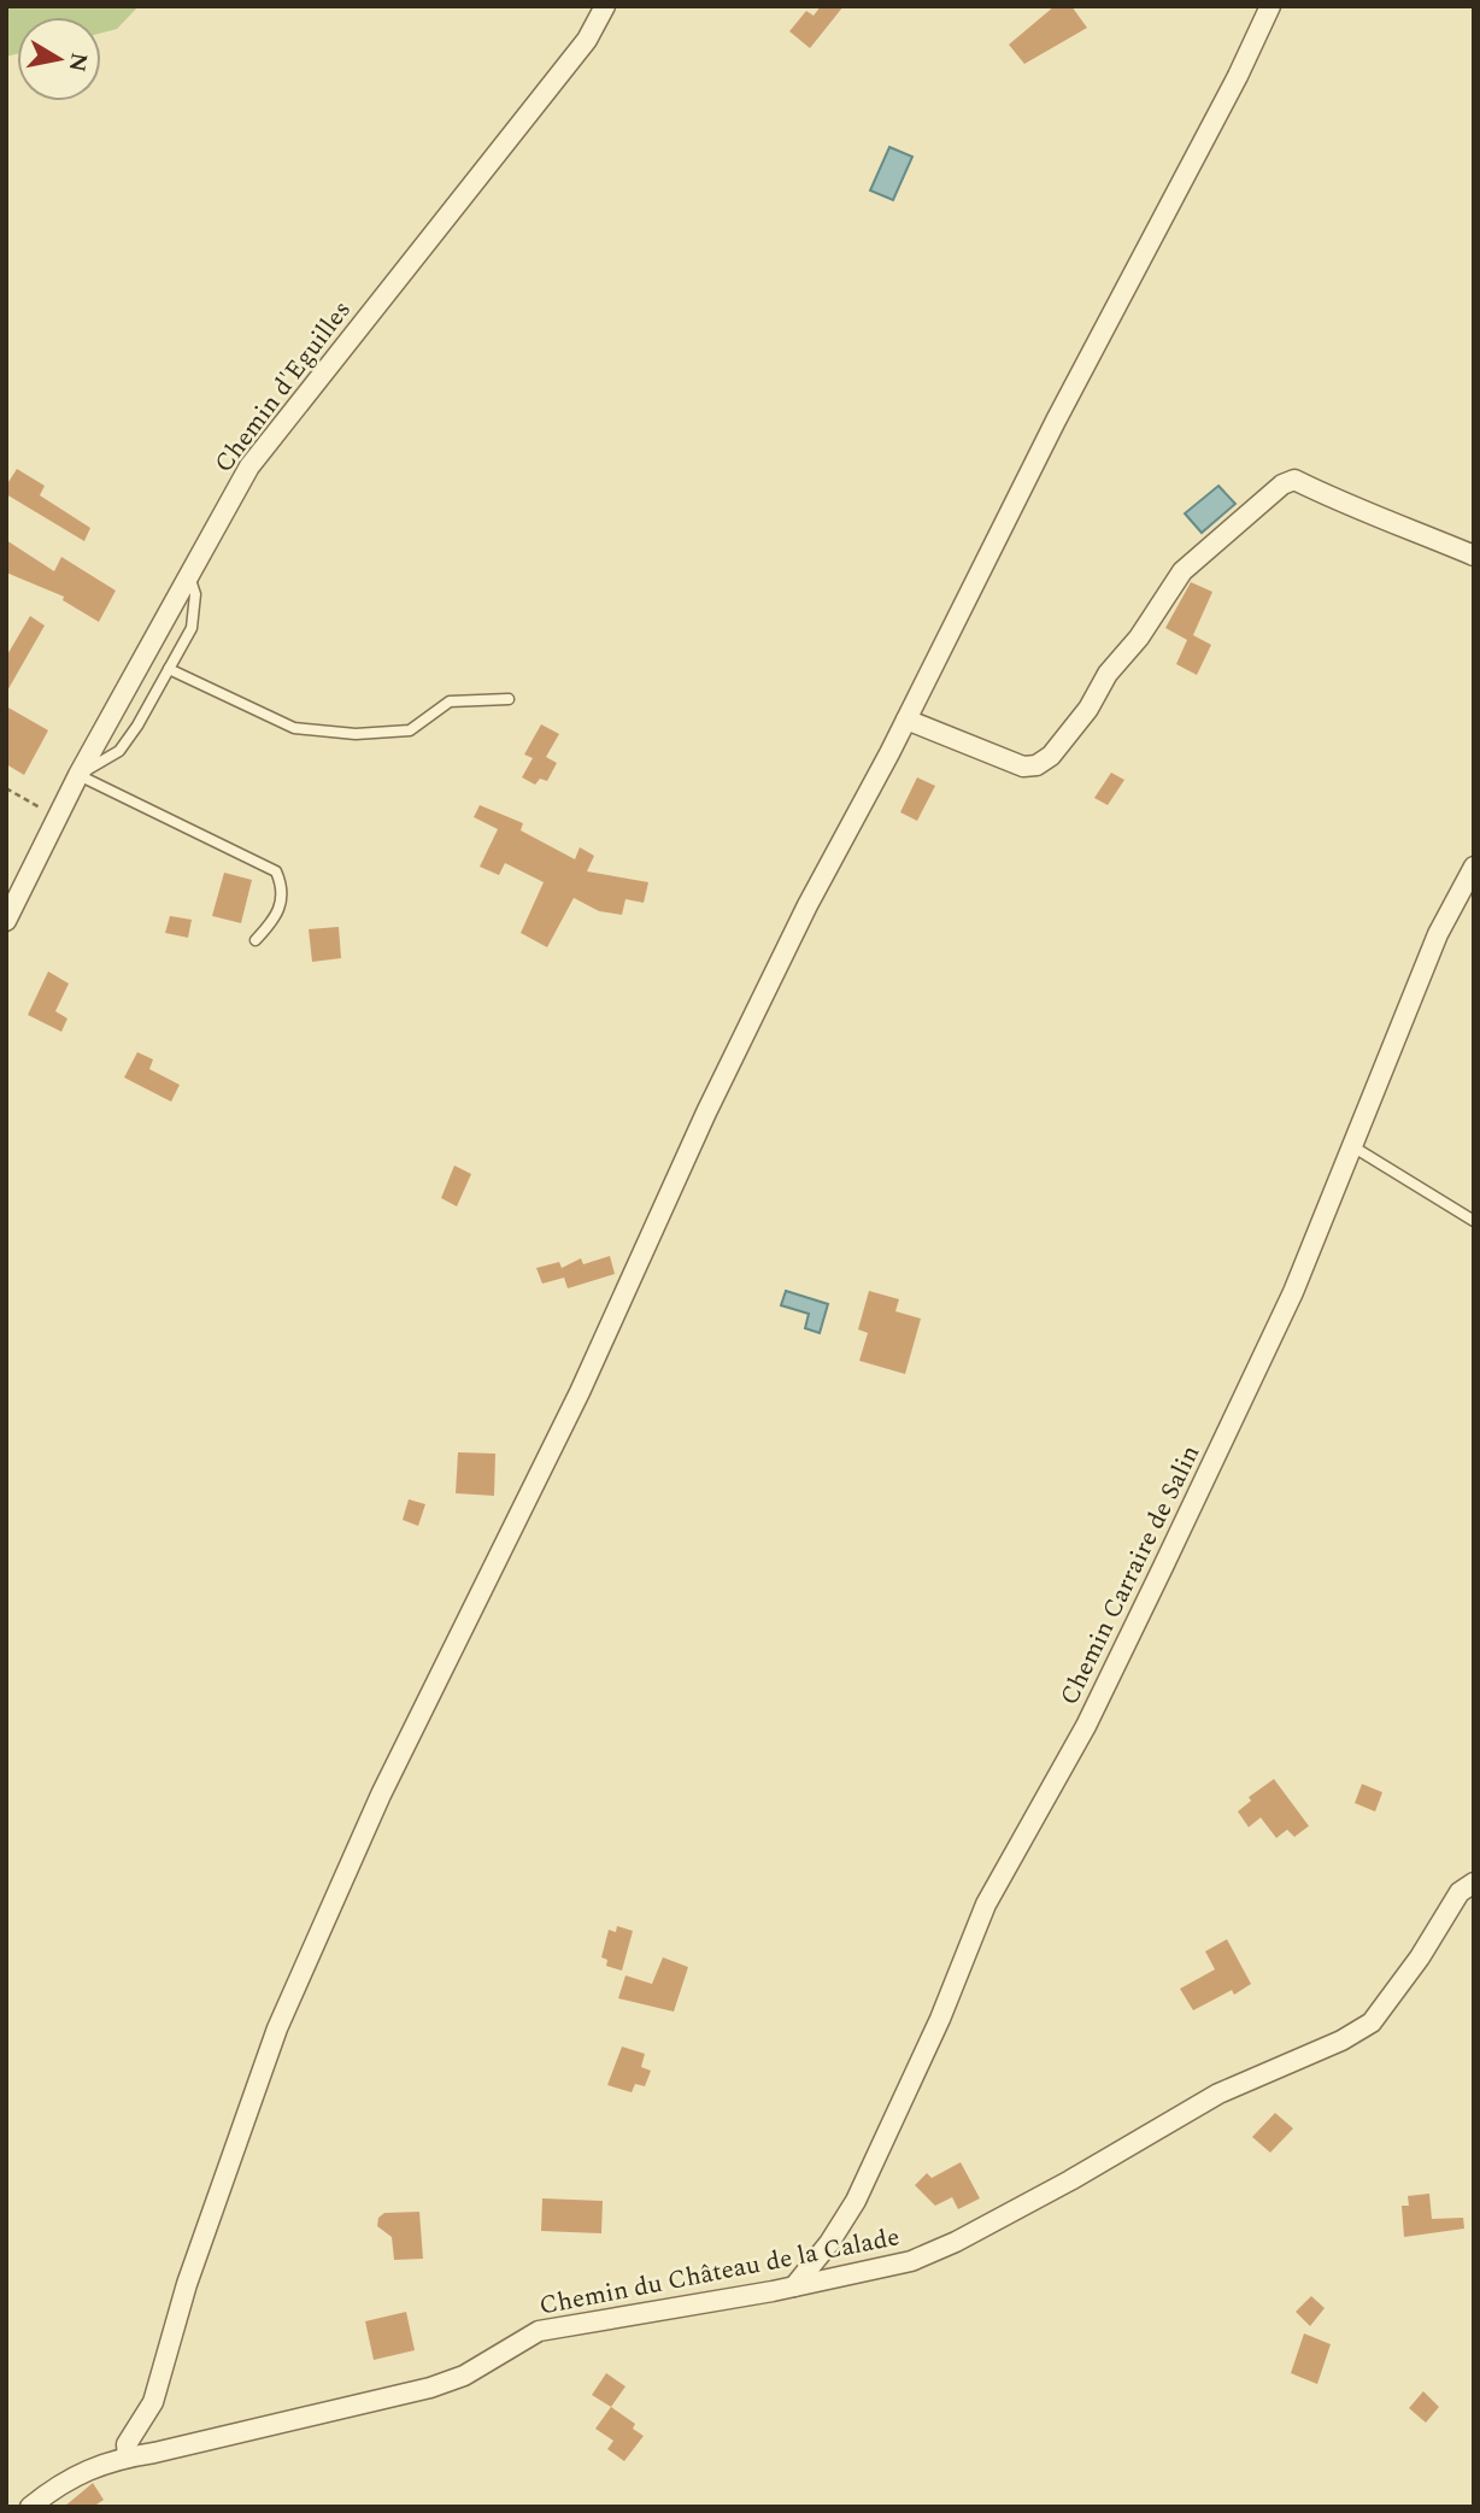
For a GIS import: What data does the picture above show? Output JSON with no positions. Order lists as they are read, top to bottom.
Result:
{
  "streets": {
    "street": ["Chemin d'Eguilles", "Chemin Carraire de Salin", "Chemin du Château de la Calade"]
  },
  "crossings": [
    ["Chemin Carraire de Salin", "Chemin du Château de la Calade"]
  ],
  "north": "right"
}
